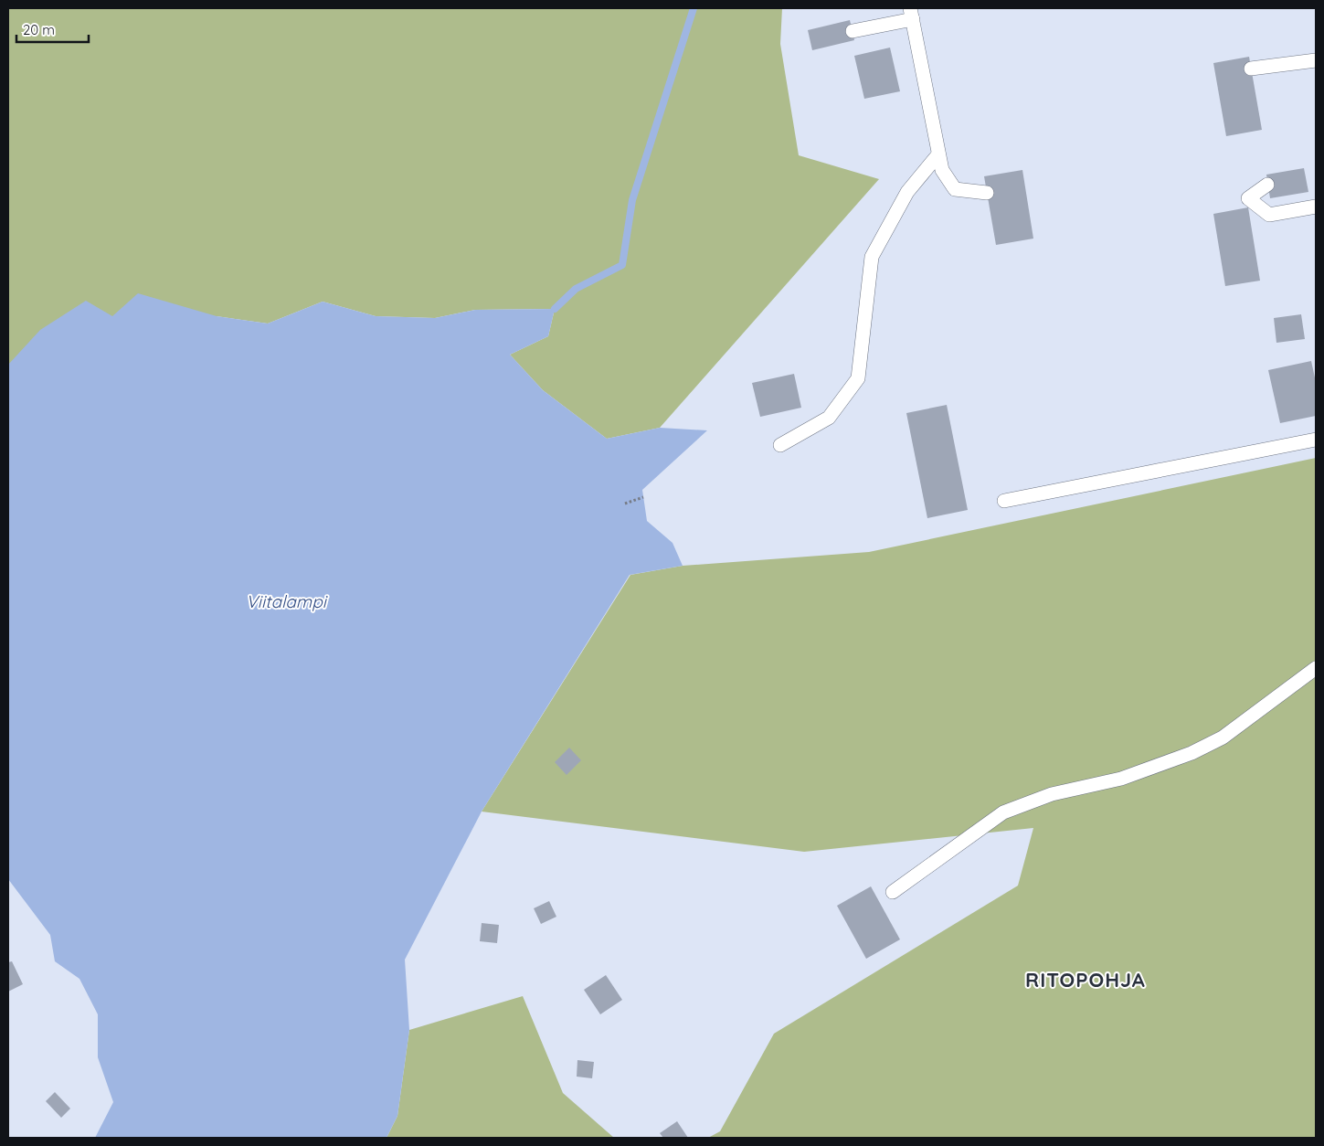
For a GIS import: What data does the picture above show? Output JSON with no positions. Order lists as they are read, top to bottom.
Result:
{
  "districts": ["RITOPOHJA"],
  "water": ["Viitalampi"],
  "scale_bar": "20 m"
}
